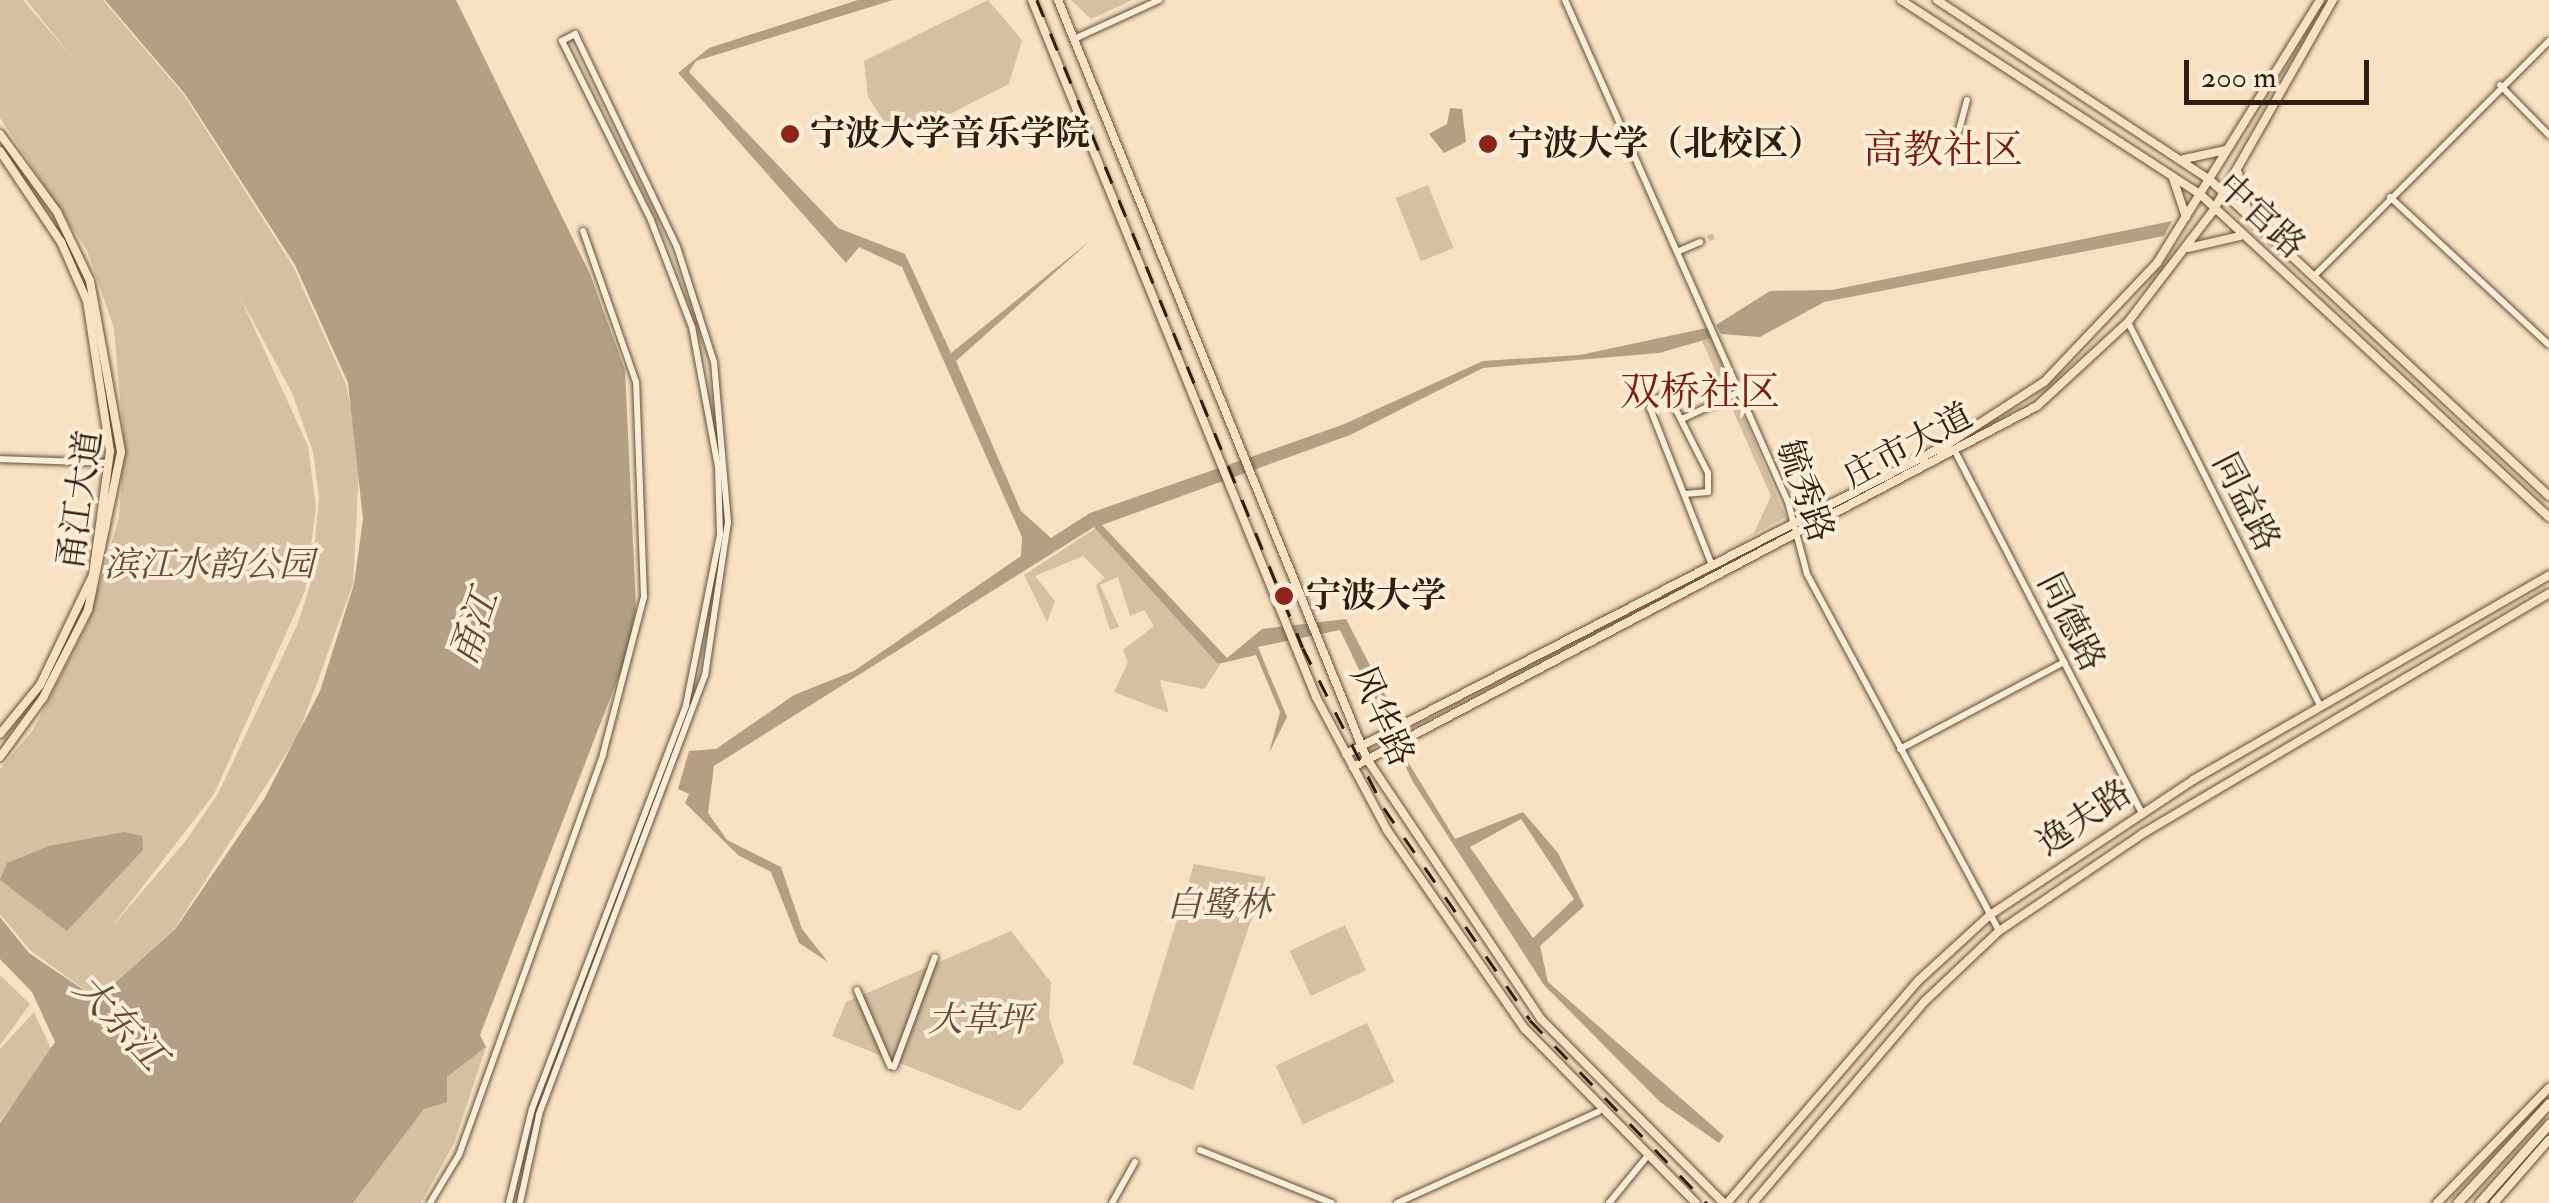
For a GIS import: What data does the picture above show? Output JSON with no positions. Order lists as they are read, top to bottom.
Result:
{
  "streets": {
    "main road": [
      "中官路",
      "庄市大道",
      "甬江大道",
      "风华路",
      "逸夫路"
    ],
    "street": ["毓秀路", "同益路", "同德路"]
  },
  "crossings": [
    ["中官路", "庄市大道"],
    ["庄市大道", "毓秀路"],
    ["庄市大道", "同益路"],
    ["庄市大道", "同德路"],
    ["庄市大道", "风华路"],
    ["毓秀路", "逸夫路"],
    ["同益路", "逸夫路"],
    ["同德路", "逸夫路"],
    ["风华路", "逸夫路"]
  ],
  "districts": ["高教社区", "双桥社区"],
  "water": ["甬江", "大东江"],
  "parks": ["滨江水韵公园", "白鹭林", "大草坪"],
  "places": ["宁波大学音乐学院", "宁波大学（北校区）", "宁波大学"],
  "scale_bar": "200 m"
}
